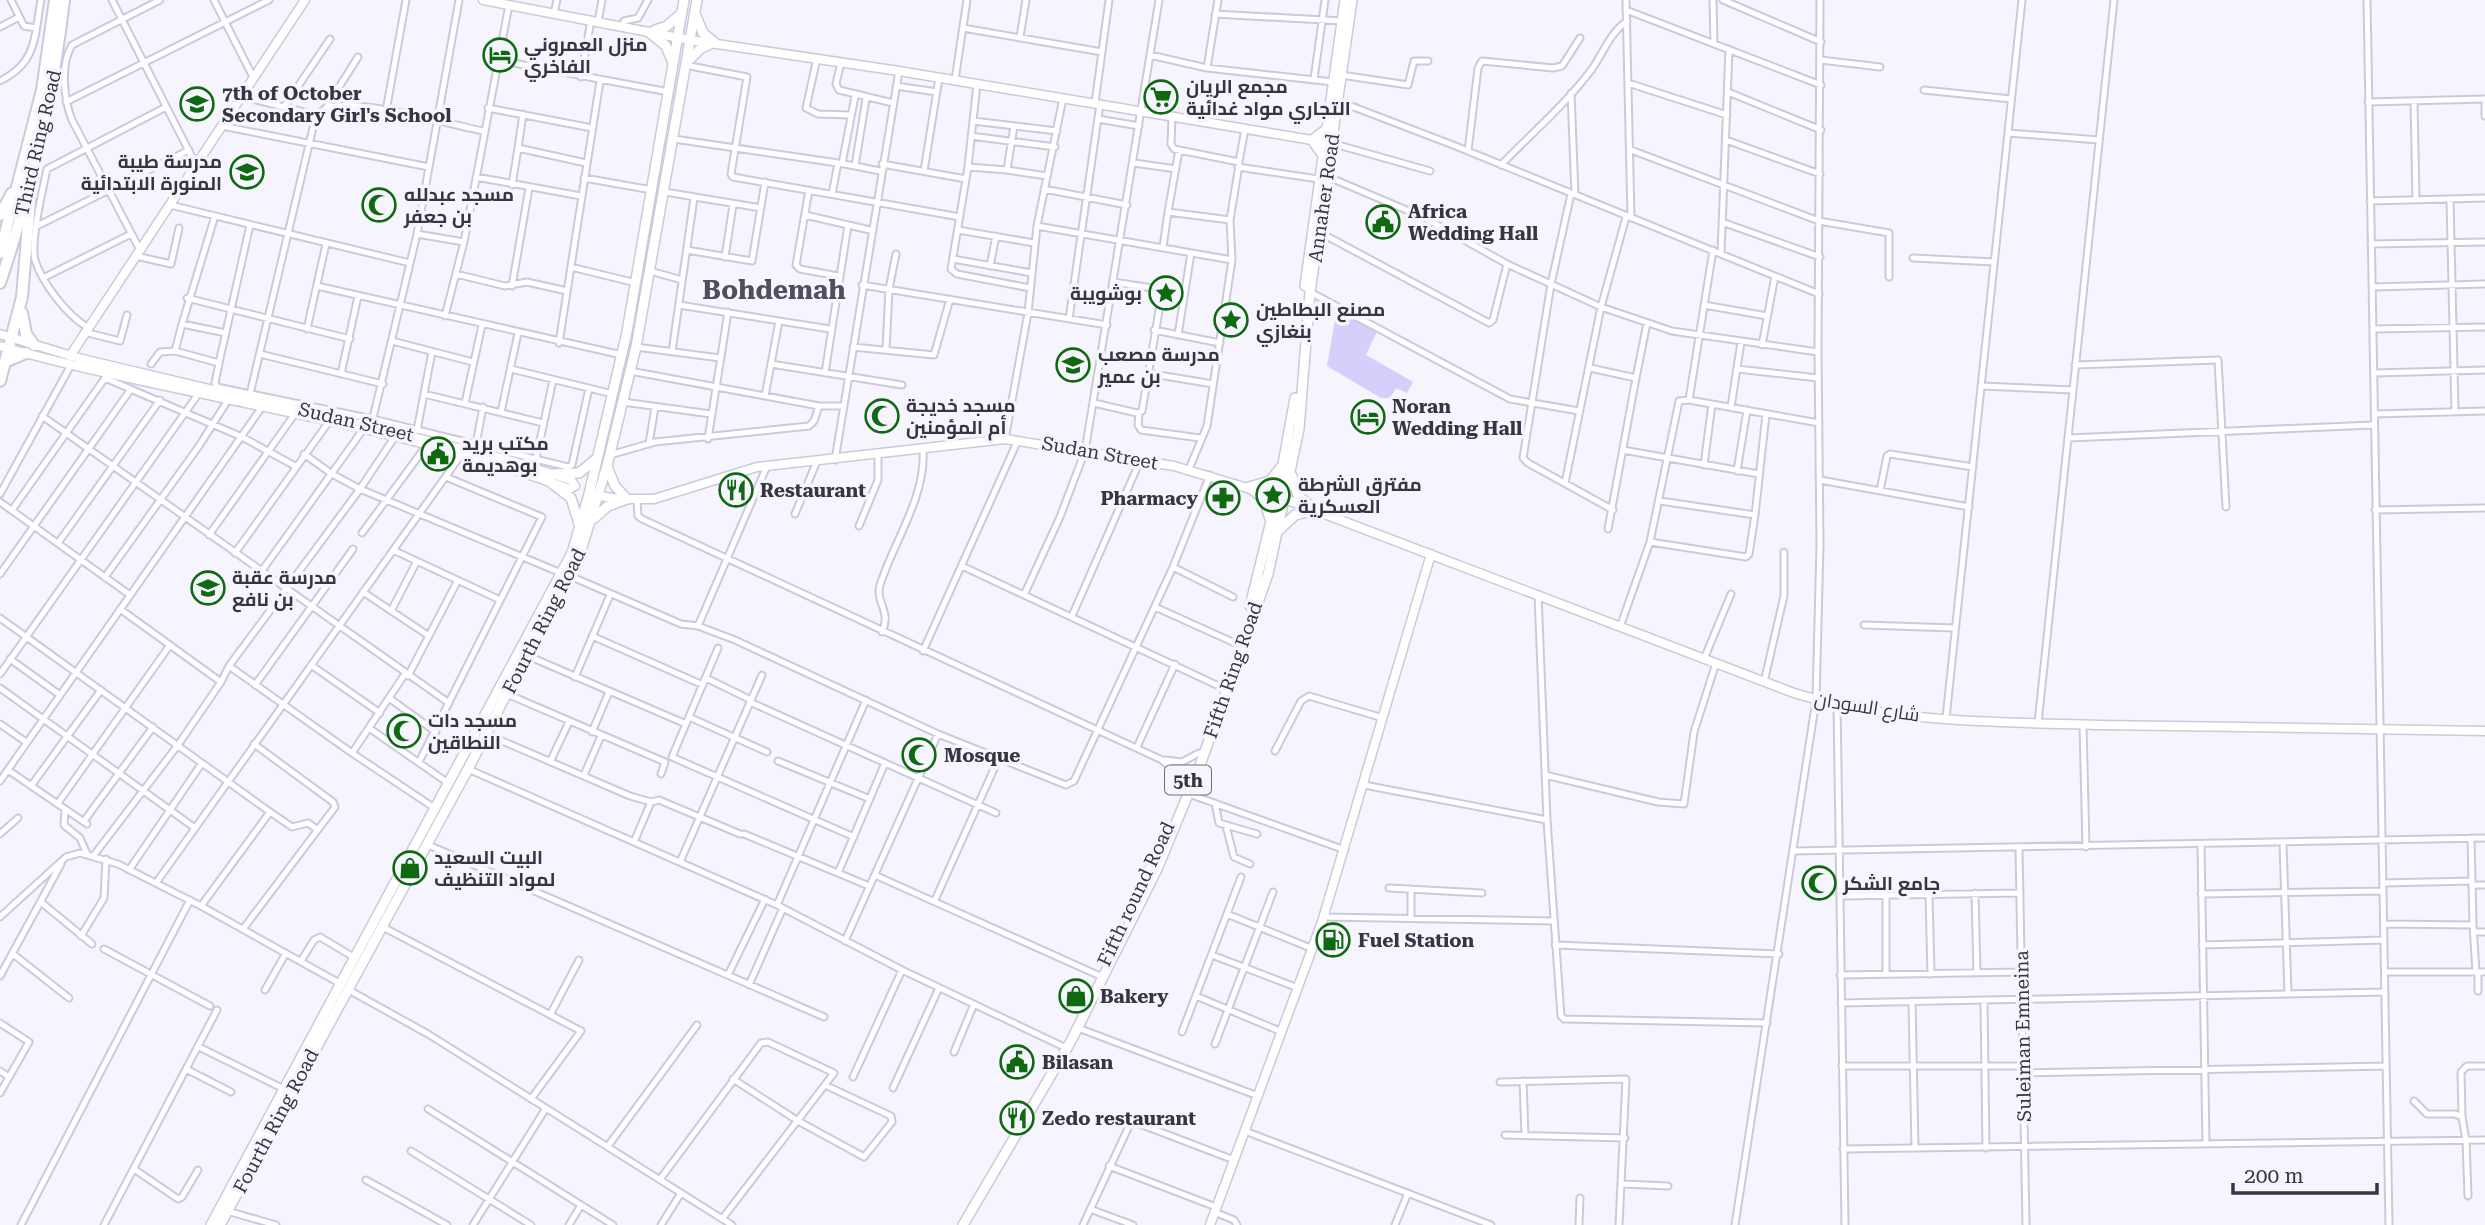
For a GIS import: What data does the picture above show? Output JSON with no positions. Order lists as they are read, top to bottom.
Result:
{
  "streets": {
    "highway": ["Third Ring Road"],
    "main road": [
      "Annaher Road",
      "Sudan Street",
      "Fourth Ring Road",
      "Fifth Ring Road",
      "شارع السودان",
      "5th",
      "Fifth round Road"
    ],
    "street": ["Suleiman Emneina"]
  },
  "crossings": [
    ["Annaher Road", "Fifth Ring Road"],
    ["Annaher Road", "5th"],
    ["Sudan Street", "Fourth Ring Road"],
    ["Sudan Street", "Fifth Ring Road"],
    ["Sudan Street", "شارع السودان"],
    ["Sudan Street", "5th"],
    ["Fifth Ring Road", "شارع السودان"],
    ["Fifth Ring Road", "5th"],
    ["Fifth Ring Road", "Fifth round Road"],
    ["شارع السودان", "5th"]
  ],
  "districts": ["Bohdemah"],
  "places": {
    "hotel": ["منزل العمروني الفاخري", "Noran Wedding Hall"],
    "supermarket": ["مجمع الريان التجاري مواد غدائية"],
    "school or university": [
      "7th of October Secondary Girl's School",
      "مدرسة طيبة المنورة الابتدائية",
      "مدرسة مصعب بن عمير",
      "مدرسة عقبة بن نافع"
    ],
    "mosque": [
      "مسجد عبدلله بن جعفر",
      "مسجد خديجة أم المؤمنين",
      "مسجد دات النطاقين",
      "Mosque",
      "جامع الشكر"
    ],
    "public building": ["Africa Wedding Hall", "مكتب بريد بوهديمة", "Bilasan"],
    "place": ["بوشويبة", "مصنع البطاطين بنغازي", "مفترق الشرطة العسكرية"],
    "restaurant": ["Restaurant", "Zedo restaurant"],
    "pharmacy": ["Pharmacy"],
    "shop": ["البيت السعيد لمواد التنظيف", "Bakery"],
    "fuel station": ["Fuel Station"]
  },
  "scale_bar": "200 m"
}
